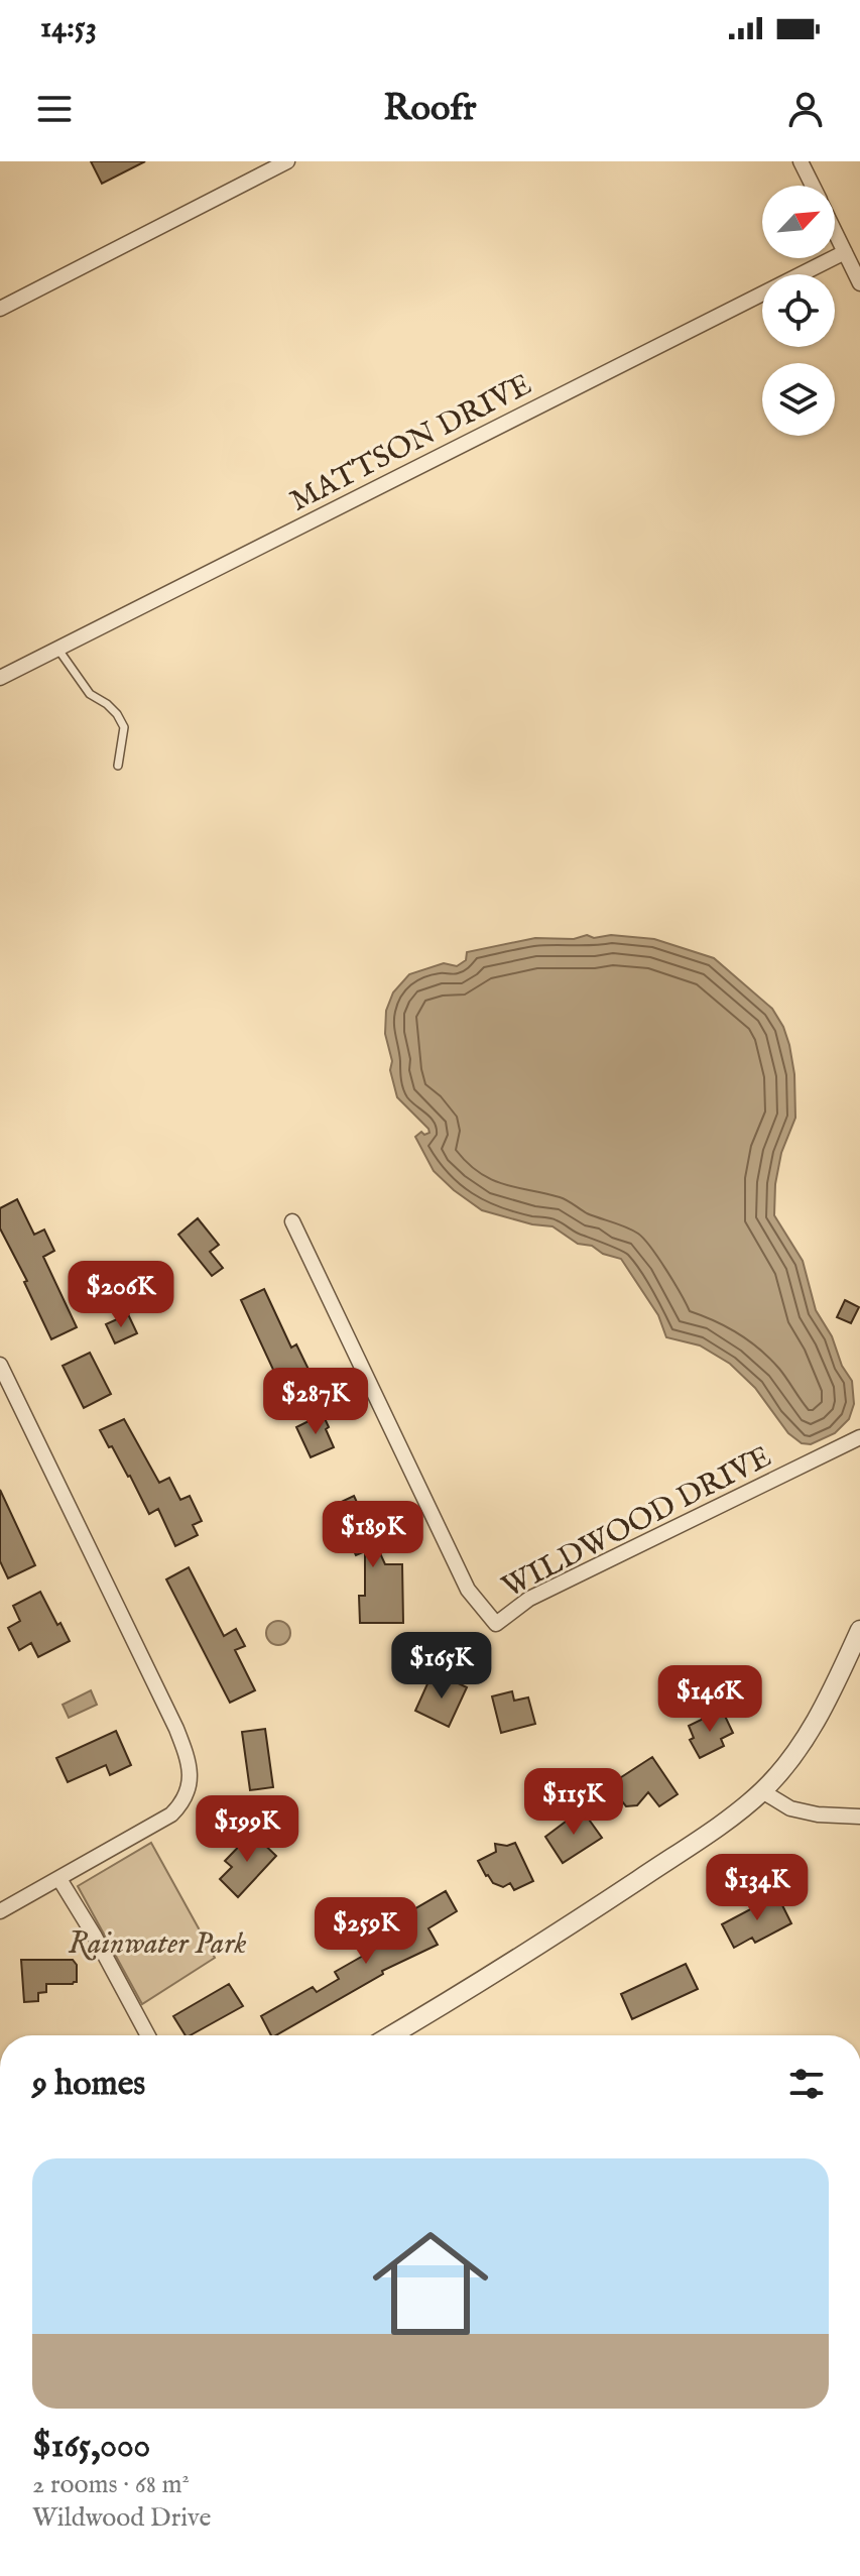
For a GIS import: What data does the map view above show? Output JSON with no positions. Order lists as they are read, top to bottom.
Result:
{
  "streets": {
    "street": ["MATTSON DRIVE", "WILDWOOD DRIVE"]
  },
  "parks": ["Rainwater Park"],
  "north": "top right",
  "page": {
    "status": "14:53",
    "header": "Roofr",
    "price": [
      "$206K",
      "$287K",
      "$189K",
      "$165K",
      "$146K",
      "$115K",
      "$199K",
      "$134K",
      "$259K"
    ],
    "heading": "9 homes",
    "list": [
      {
        "name": "$165,000",
        "note": "2 rooms · 68 m² · Wildwood Drive"
      }
    ]
  }
}
